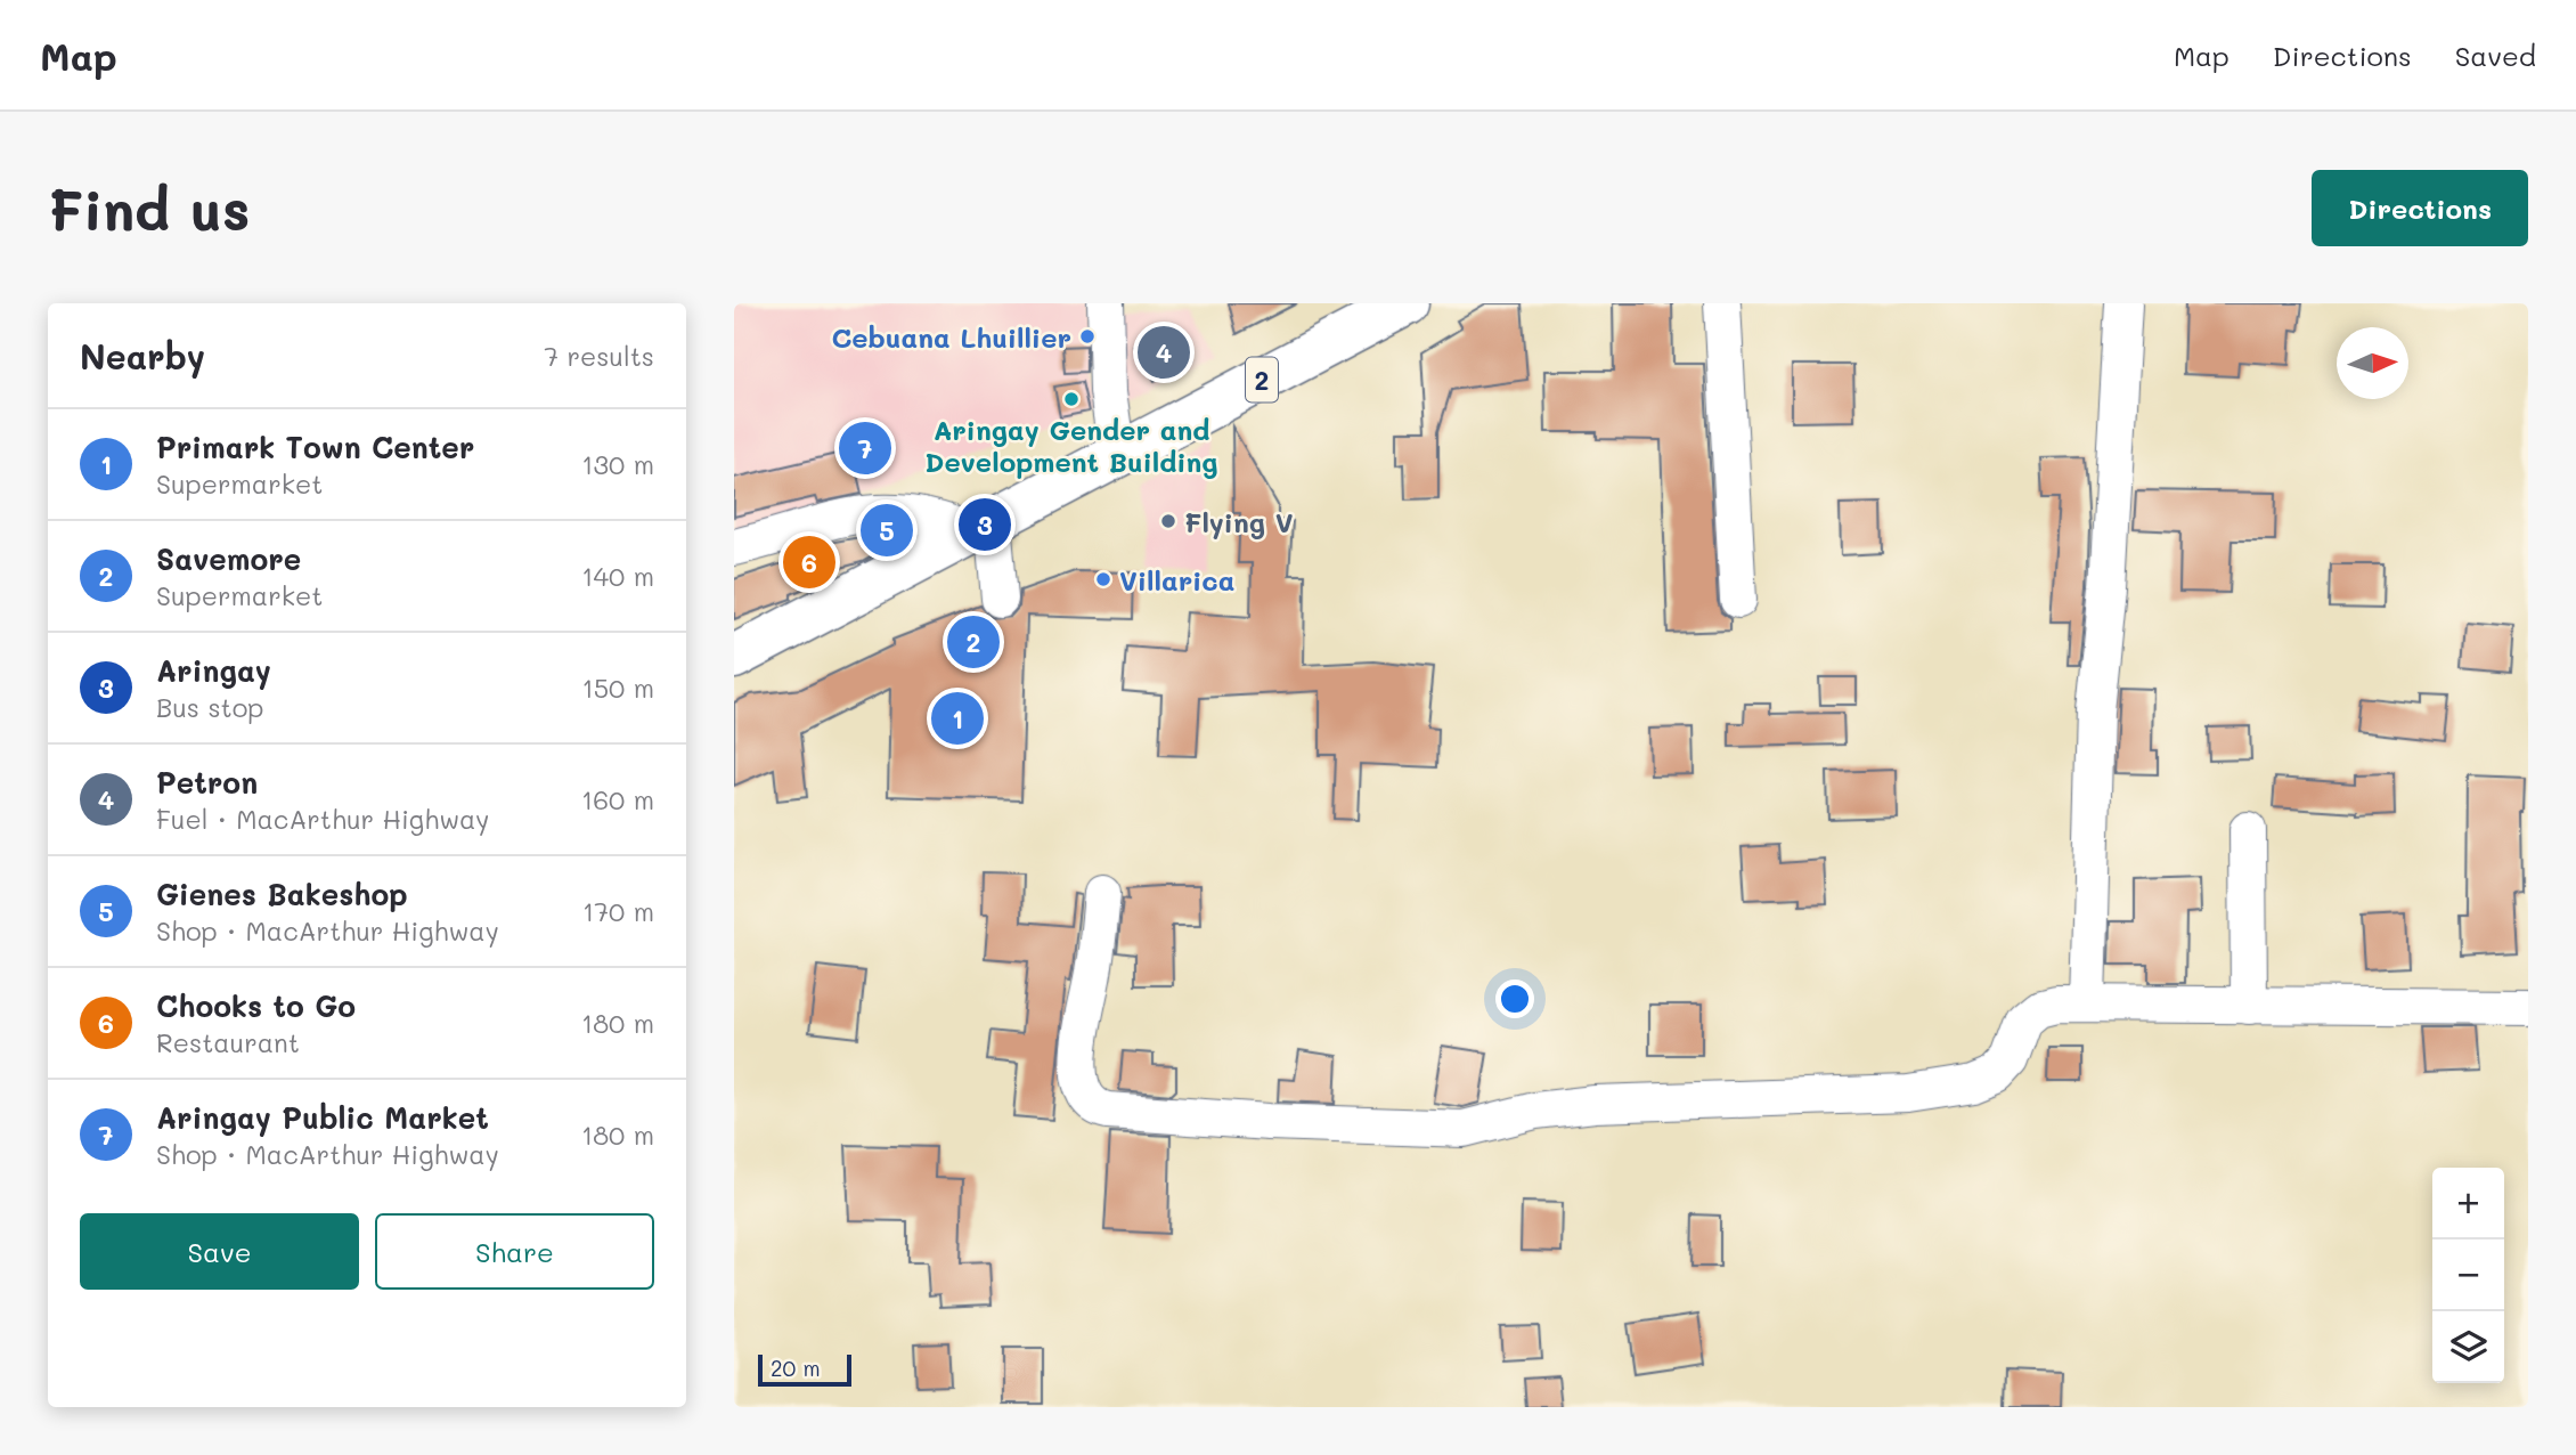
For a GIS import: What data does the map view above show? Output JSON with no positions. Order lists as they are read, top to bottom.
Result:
{
  "streets": {
    "highway": ["2"]
  },
  "places": [
    "Cebuana Lhuillier",
    "Aringay Gender and Development Building",
    "Flying V",
    "Villarica"
  ],
  "scale_bar": "20 m",
  "north": "right",
  "page": {
    "header": "Map",
    "nav": ["Map", "Directions", "Saved"],
    "buttons": [
      "Directions",
      ["Save", "Share"]
    ],
    "title": "Find us",
    "heading": ["Nearby", "7 results"],
    "pins": [
      "4",
      "7",
      "3",
      "5",
      "6",
      "2",
      "1"
    ],
    "list": [
      {
        "mark": "1",
        "name": "Primark Town Center",
        "note": "Supermarket",
        "value": "130 m"
      },
      {
        "mark": "2",
        "name": "Savemore",
        "note": "Supermarket",
        "value": "140 m"
      },
      {
        "mark": "3",
        "name": "Aringay",
        "note": "Bus stop",
        "value": "150 m"
      },
      {
        "mark": "4",
        "name": "Petron",
        "note": "Fuel · MacArthur Highway",
        "value": "160 m"
      },
      {
        "mark": "5",
        "name": "Gienes Bakeshop",
        "note": "Shop · MacArthur Highway",
        "value": "170 m"
      },
      {
        "mark": "6",
        "name": "Chooks to Go",
        "note": "Restaurant",
        "value": "180 m"
      },
      {
        "mark": "7",
        "name": "Aringay Public Market",
        "note": "Shop · MacArthur Highway",
        "value": "180 m"
      }
    ],
    "map_buttons": ["+", "−"],
    "scale": "20 m"
  }
}
